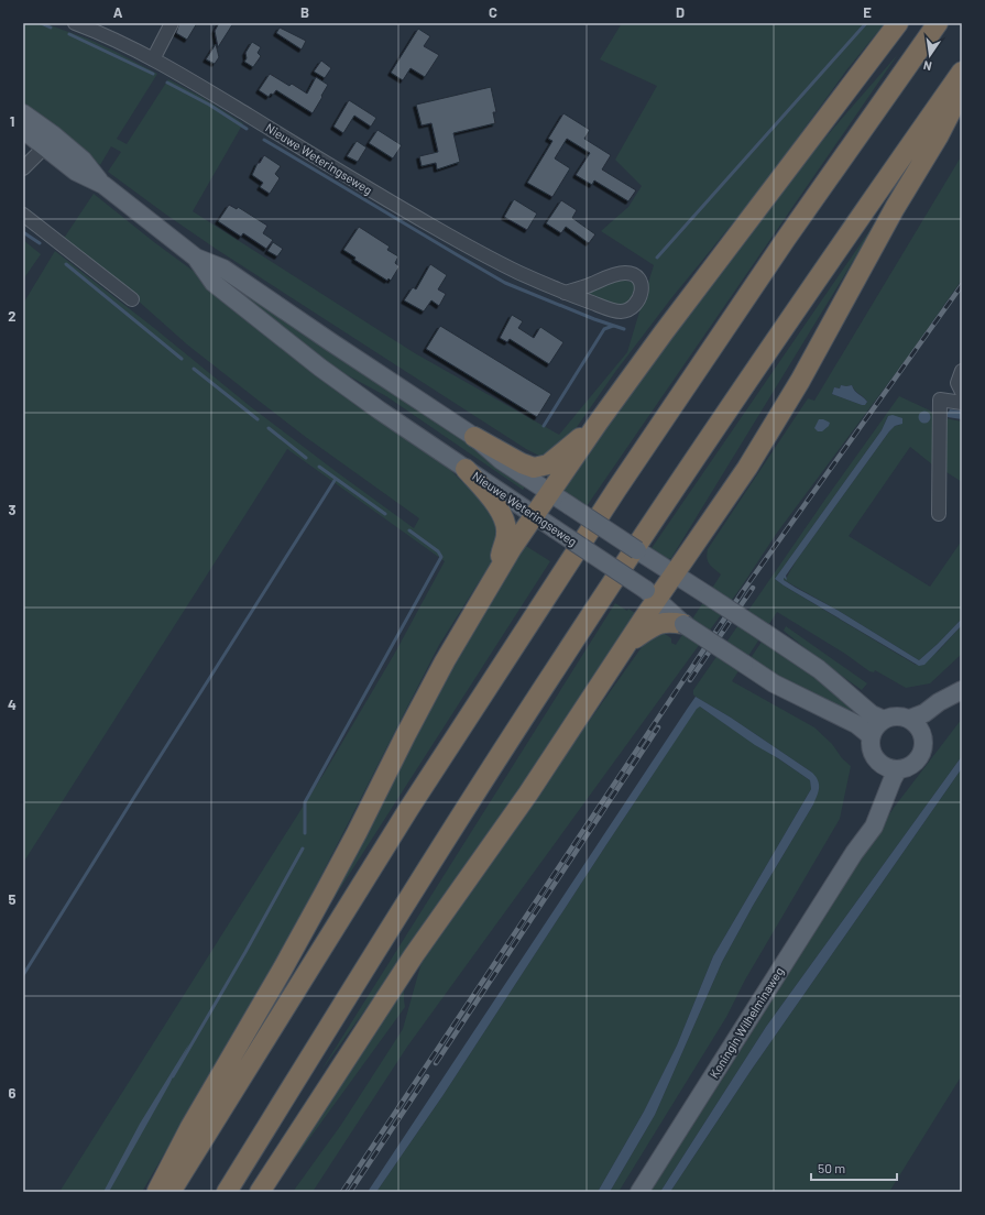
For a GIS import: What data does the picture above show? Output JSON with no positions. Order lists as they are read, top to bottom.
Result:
{
  "streets": {
    "main road": ["Nieuwe Weteringseweg", "Koningin Wilhelminaweg"]
  },
  "crossings": [
    ["Nieuwe Weteringseweg", "Koningin Wilhelminaweg"]
  ],
  "scale_bar": "50 m",
  "north": "bottom",
  "grid": {
    "columns": [
      "A",
      "B",
      "C",
      "D",
      "E"
    ],
    "rows": [
      "1",
      "2",
      "3",
      "4",
      "5",
      "6"
    ]
  }
}
